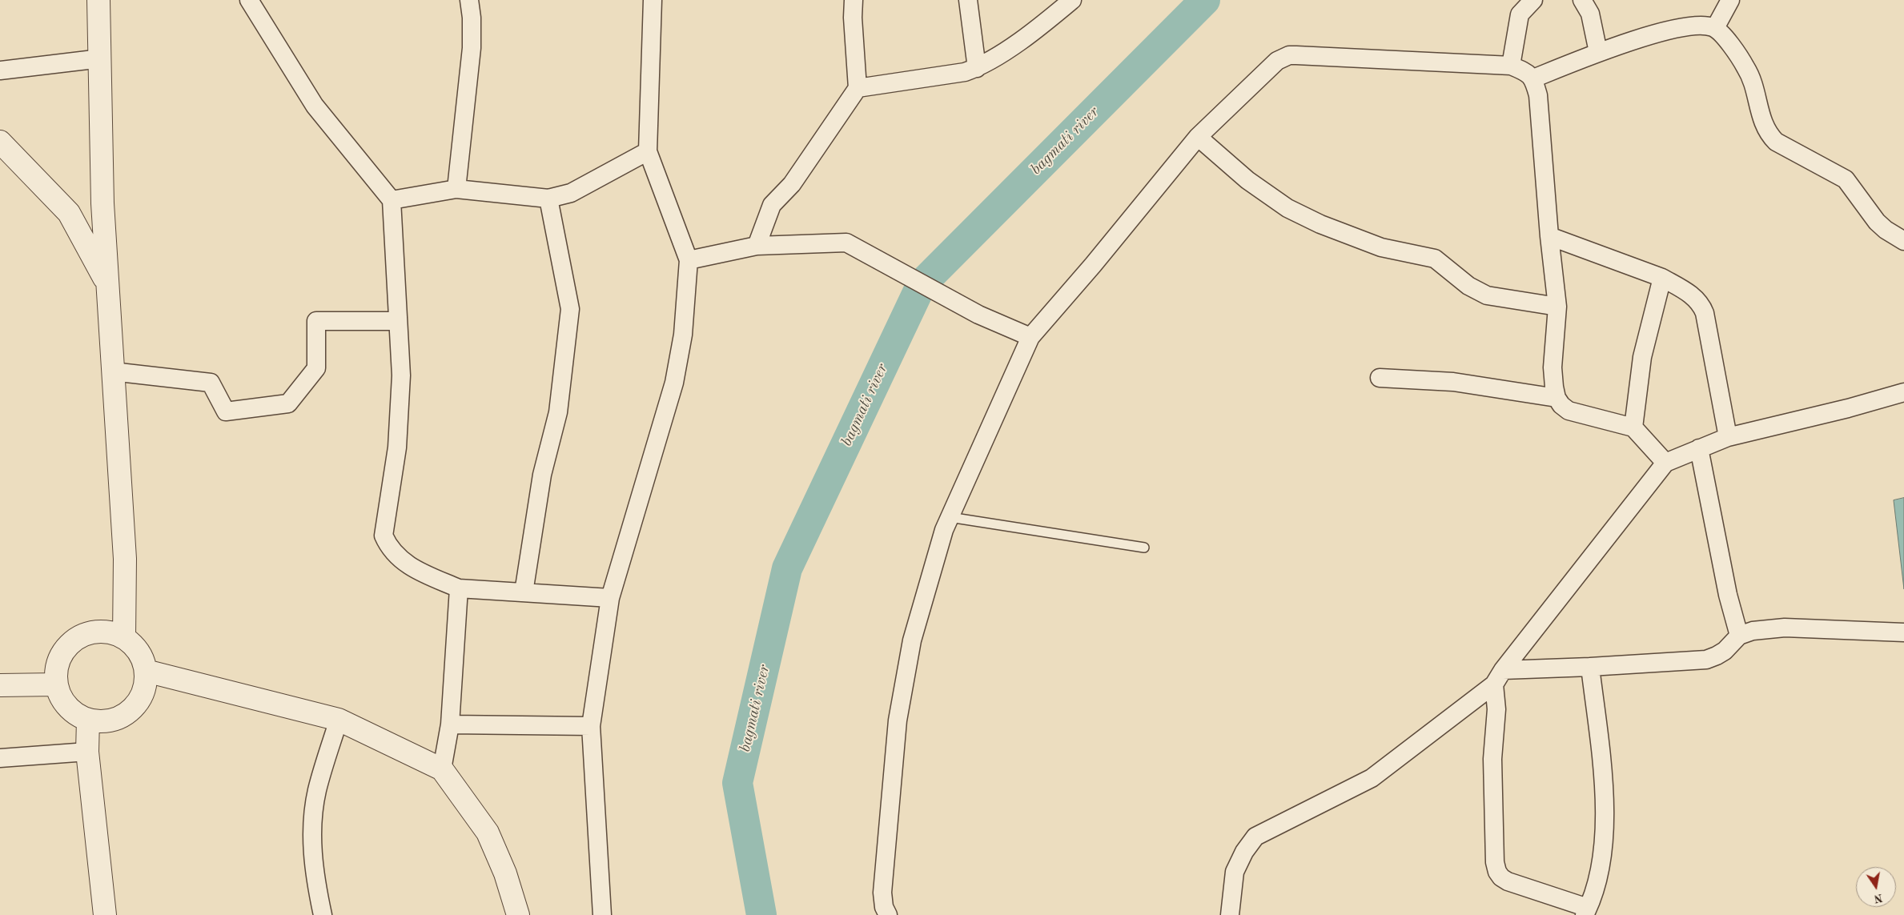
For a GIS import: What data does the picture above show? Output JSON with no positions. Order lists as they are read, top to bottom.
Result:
{
  "water": ["bagmati river"],
  "north": "bottom"
}
